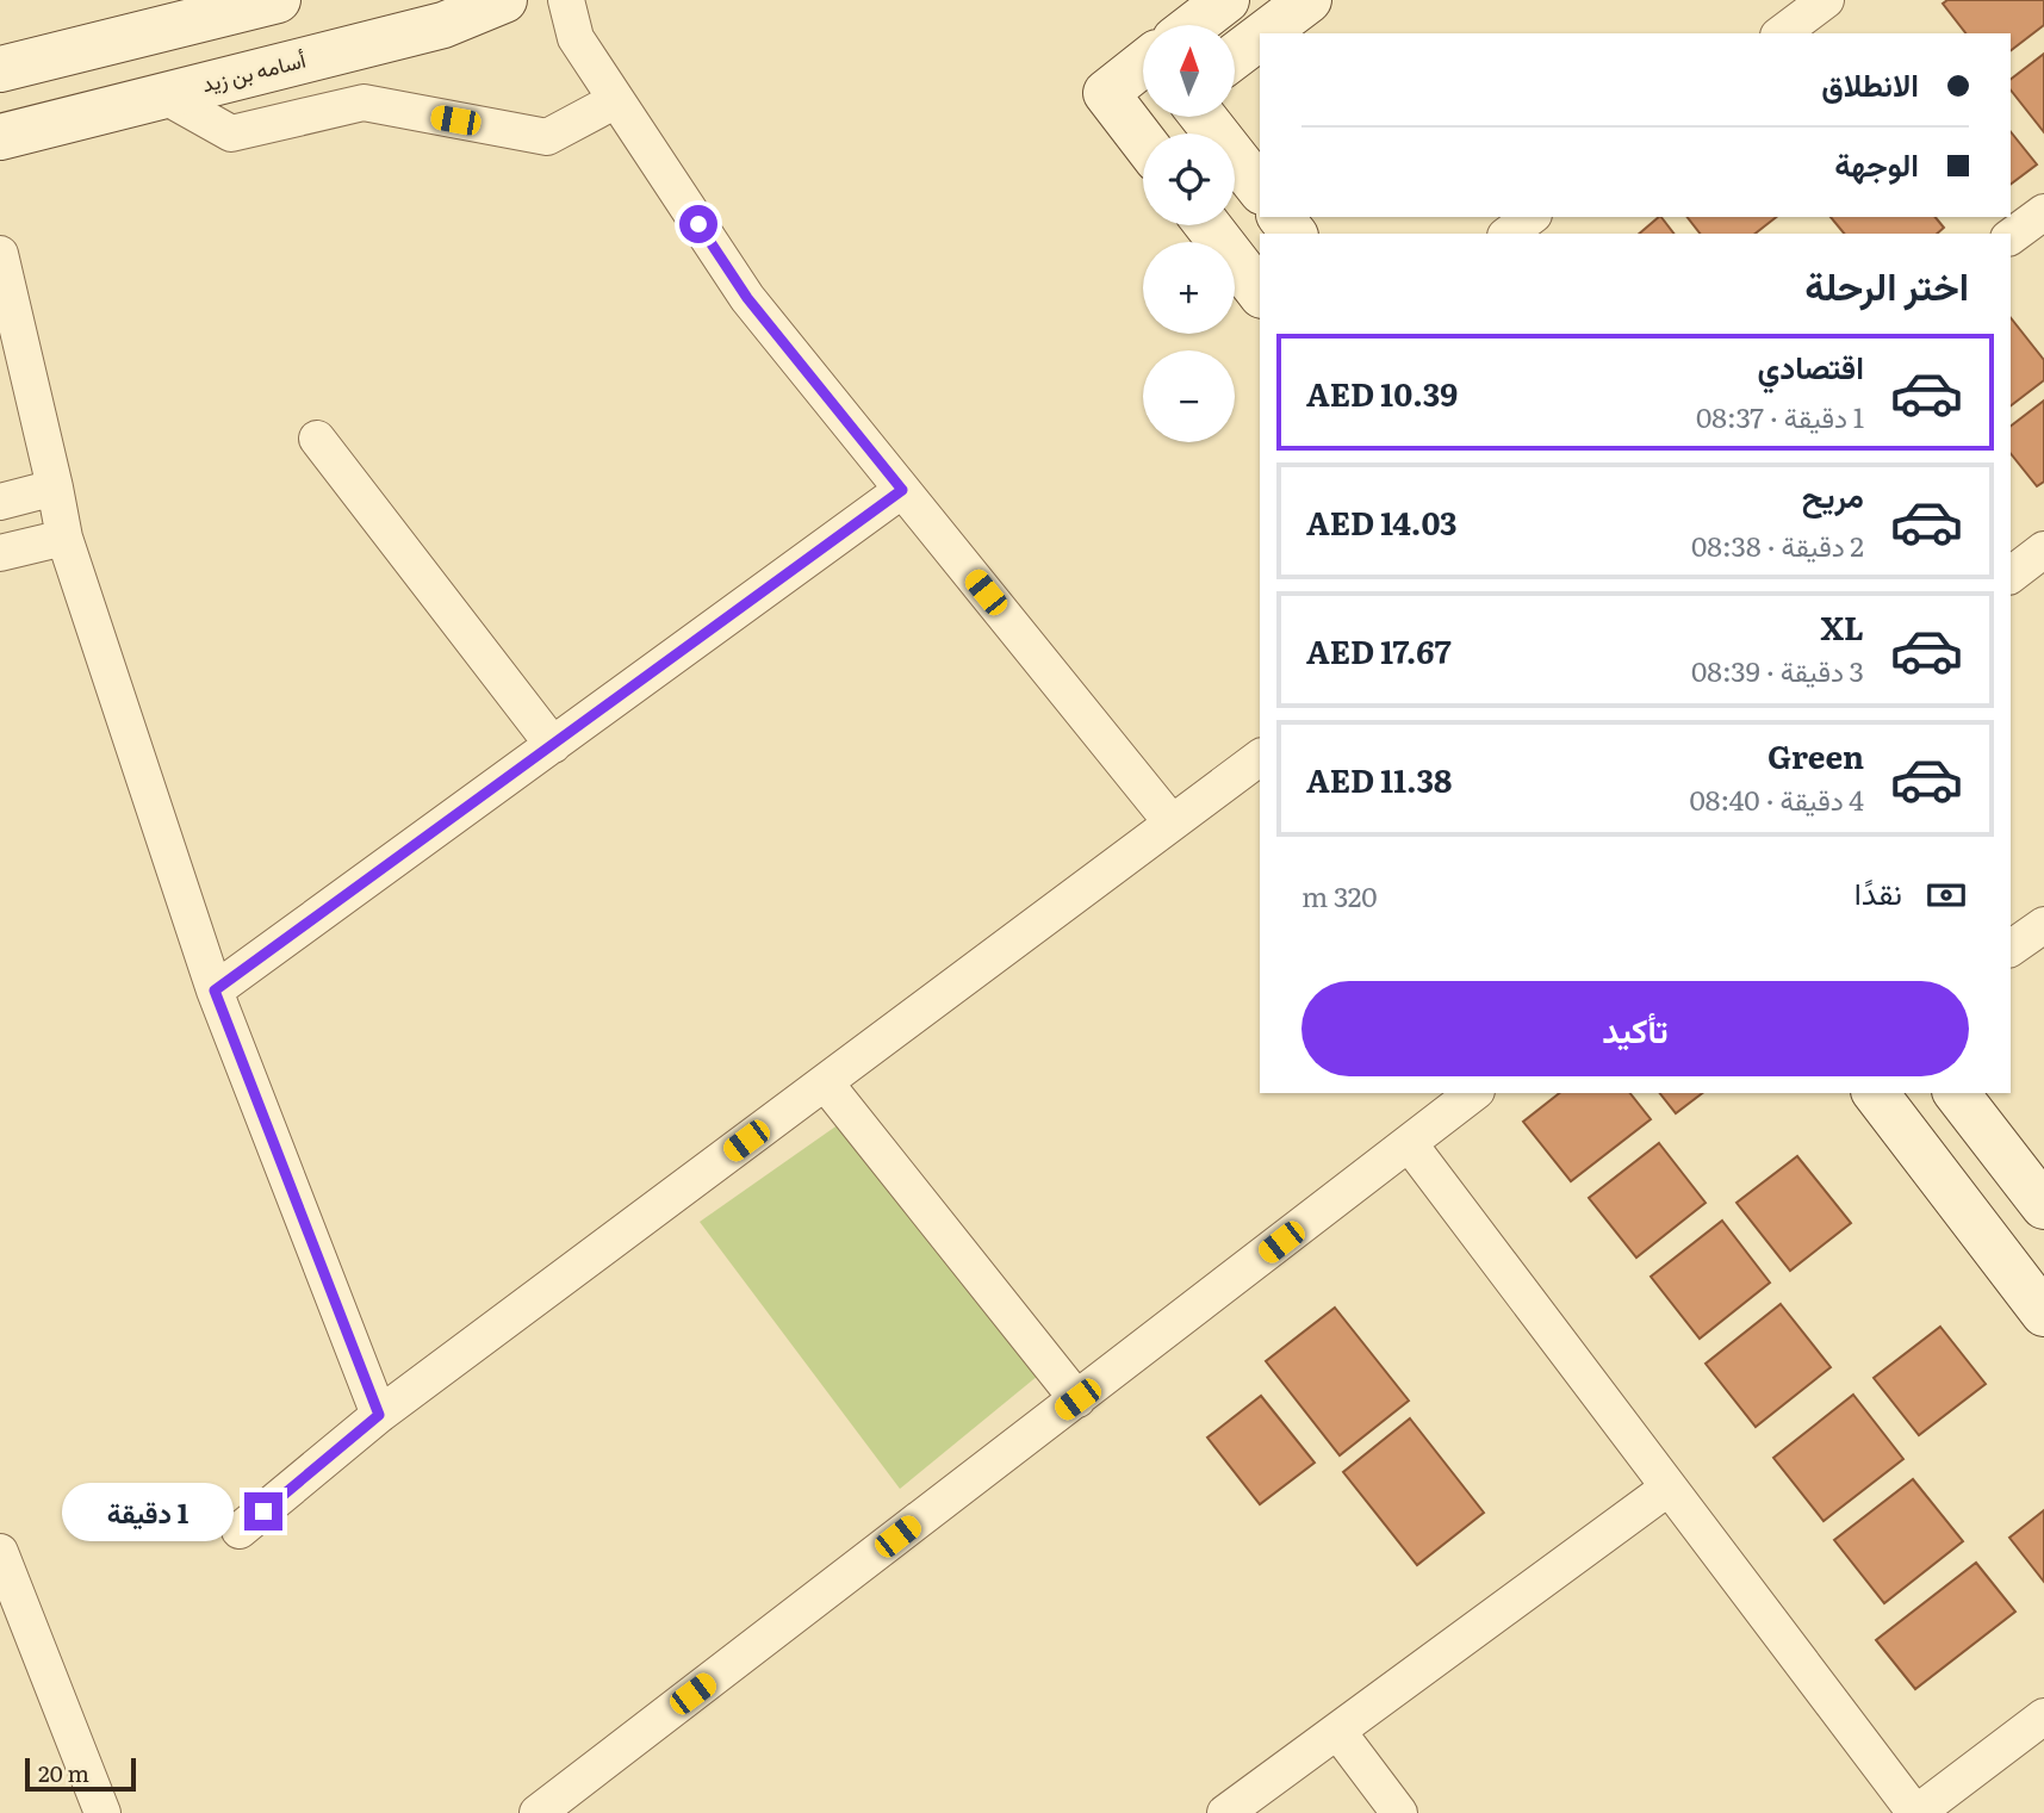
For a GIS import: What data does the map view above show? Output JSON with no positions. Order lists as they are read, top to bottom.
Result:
{
  "streets": {
    "street": ["أسامه بن زيد"]
  },
  "scale_bar": "20 m",
  "north": "top",
  "page": {
    "map_buttons": ["+", "−"],
    "banner": ["الانطلاق", "الوجهة"],
    "heading": "اختر الرحلة",
    "list": [
      {
        "name": "اقتصادي",
        "note": "1 دقيقة · 08:37",
        "value": "AED 10.39"
      },
      {
        "name": "مريح",
        "note": "2 دقيقة · 08:38",
        "value": "AED 14.03"
      },
      {
        "name": "XL",
        "note": "3 دقيقة · 08:39",
        "value": "AED 17.67"
      },
      {
        "name": "Green",
        "note": "4 دقيقة · 08:40",
        "value": "AED 11.38"
      }
    ],
    "pay": ["نقدًا", "320 m"],
    "buttons": "تأكيد",
    "bubble": "1 دقيقة",
    "scale": "20 m"
  }
}
